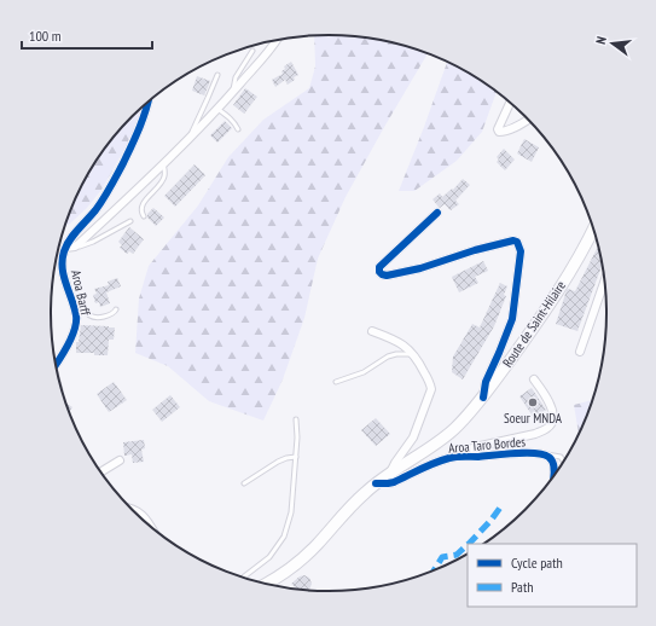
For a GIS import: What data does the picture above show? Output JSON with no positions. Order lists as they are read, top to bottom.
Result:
{
  "streets": {
    "main road": ["Route de Saint-Hilaire"],
    "street": ["Aroa Barff", "Aroa Taro Bordes"]
  },
  "crossings": [
    ["Route de Saint-Hilaire", "Aroa Taro Bordes"]
  ],
  "places": ["Soeur MNDA"],
  "legend": ["Cycle path", "Path"],
  "scale_bar": "100 m",
  "north": "left"
}
